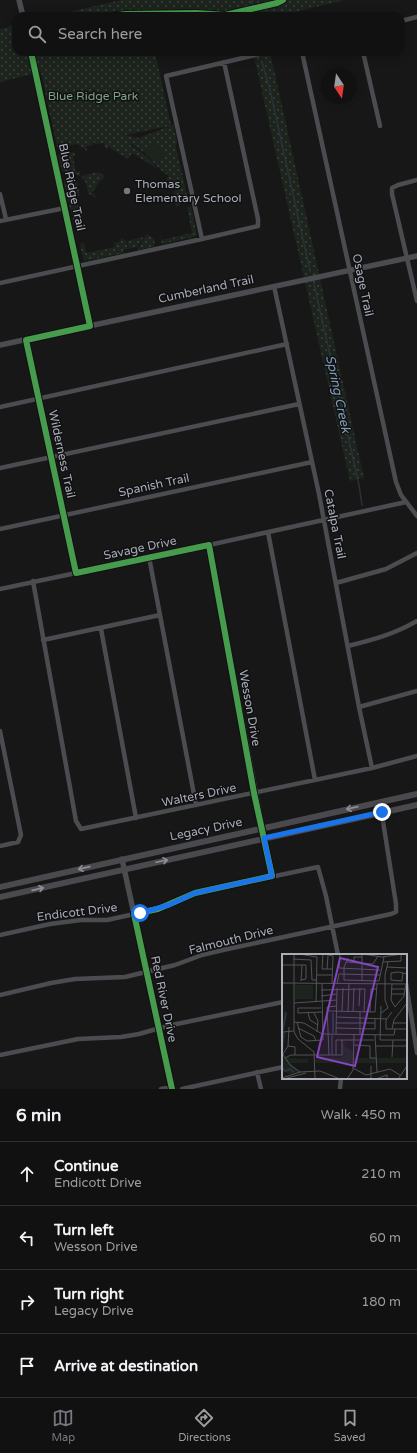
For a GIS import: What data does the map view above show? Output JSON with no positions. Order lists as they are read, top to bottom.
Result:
{
  "streets": {
    "main road": ["Legacy Drive"],
    "street": [
      "Blue Ridge Trail",
      "Osage Trail",
      "Cumberland Trail",
      "Wilderness Trail",
      "Spanish Trail",
      "Catalpa Trail",
      "Savage Drive",
      "Wesson Drive",
      "Walters Drive",
      "Endicott Drive",
      "Falmouth Drive",
      "Red River Drive"
    ]
  },
  "crossings": [
    ["Blue Ridge Trail", "Cumberland Trail"],
    ["Osage Trail", "Cumberland Trail"],
    ["Osage Trail", "Savage Drive"],
    ["Cumberland Trail", "Wilderness Trail"],
    ["Cumberland Trail", "Catalpa Trail"],
    ["Wilderness Trail", "Spanish Trail"],
    ["Wilderness Trail", "Savage Drive"],
    ["Spanish Trail", "Catalpa Trail"],
    ["Catalpa Trail", "Savage Drive"],
    ["Catalpa Trail", "Walters Drive"],
    ["Savage Drive", "Wesson Drive"],
    ["Wesson Drive", "Walters Drive"],
    ["Wesson Drive", "Legacy Drive"],
    ["Wesson Drive", "Endicott Drive"],
    ["Legacy Drive", "Falmouth Drive"],
    ["Legacy Drive", "Red River Drive"],
    ["Endicott Drive", "Falmouth Drive"],
    ["Endicott Drive", "Red River Drive"],
    ["Falmouth Drive", "Red River Drive"]
  ],
  "water": ["Spring Creek"],
  "parks": ["Blue Ridge Park"],
  "places": ["Thomas Elementary School"],
  "north": "bottom",
  "page": {
    "search": "Search here",
    "heading": ["6 min", "Walk · 450 m"],
    "list": [
      ["Continue", "Endicott Drive", "210 m"],
      ["Turn left", "Wesson Drive", "60 m"],
      ["Turn right", "Legacy Drive", "180 m"],
      "Arrive at destination"
    ],
    "nav": ["Map", "Directions", "Saved"]
  }
}
